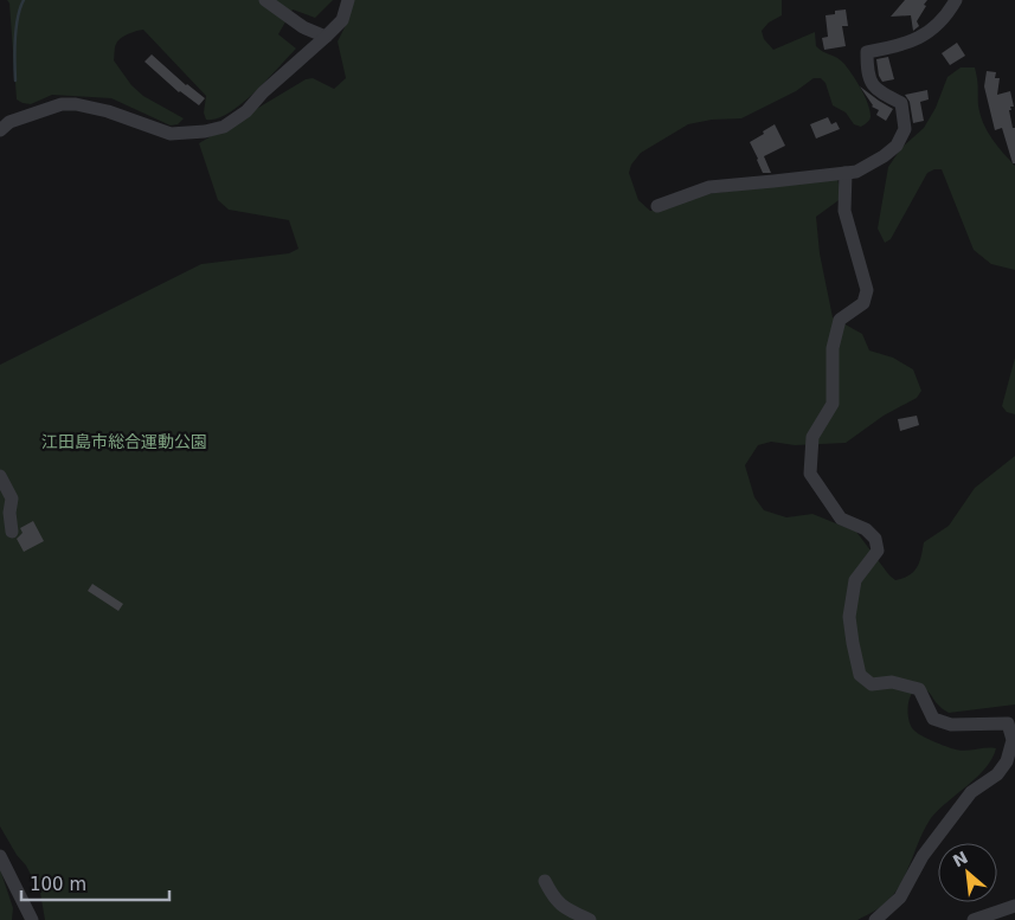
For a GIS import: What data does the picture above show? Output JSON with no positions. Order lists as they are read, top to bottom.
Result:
{
  "parks": ["江田島市総合運動公園"],
  "scale_bar": "100 m",
  "north": "top left"
}
